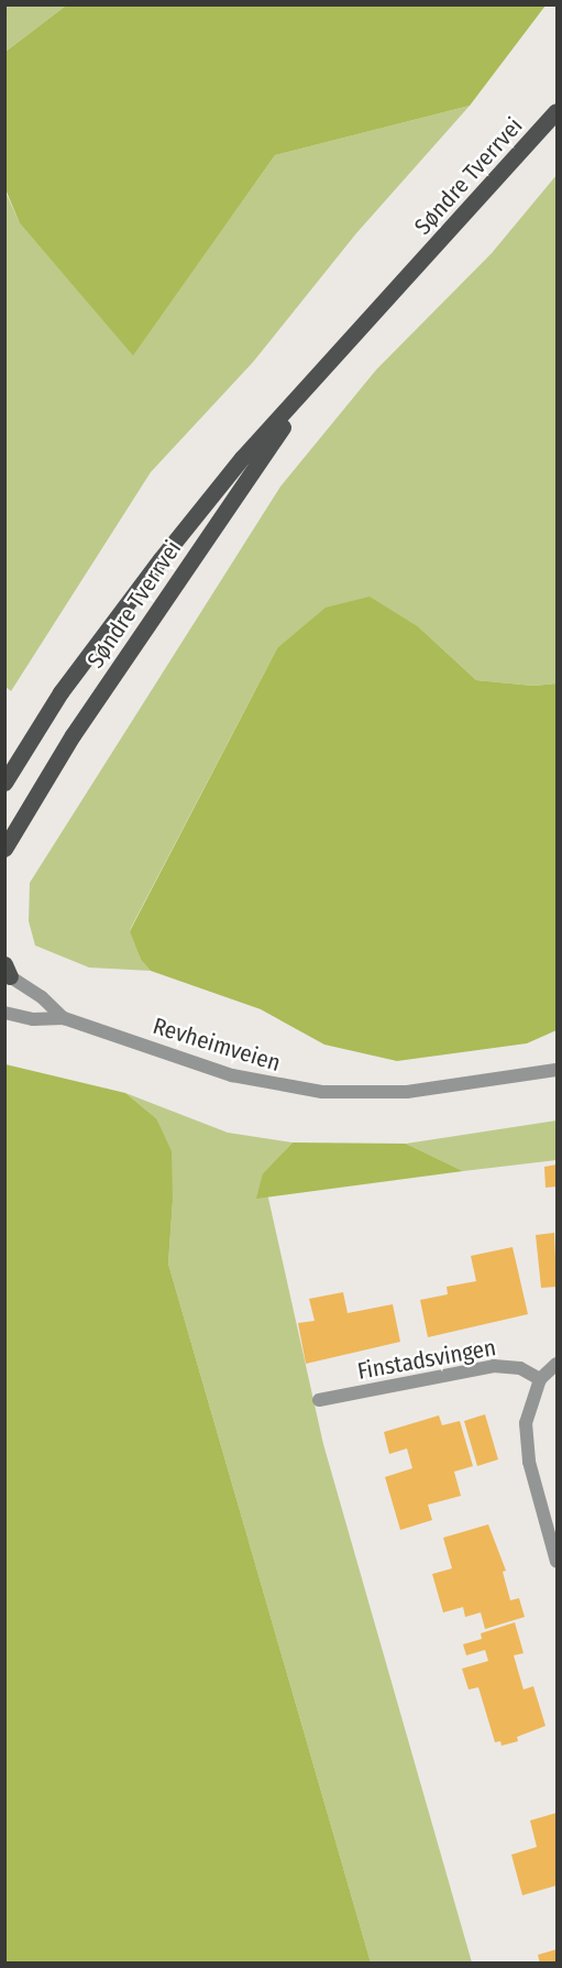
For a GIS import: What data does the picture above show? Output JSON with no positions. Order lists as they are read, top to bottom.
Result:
{
  "streets": {
    "main road": ["Søndre Tverrvei"],
    "street": ["Revheimveien", "Finstadsvingen"]
  }
}
